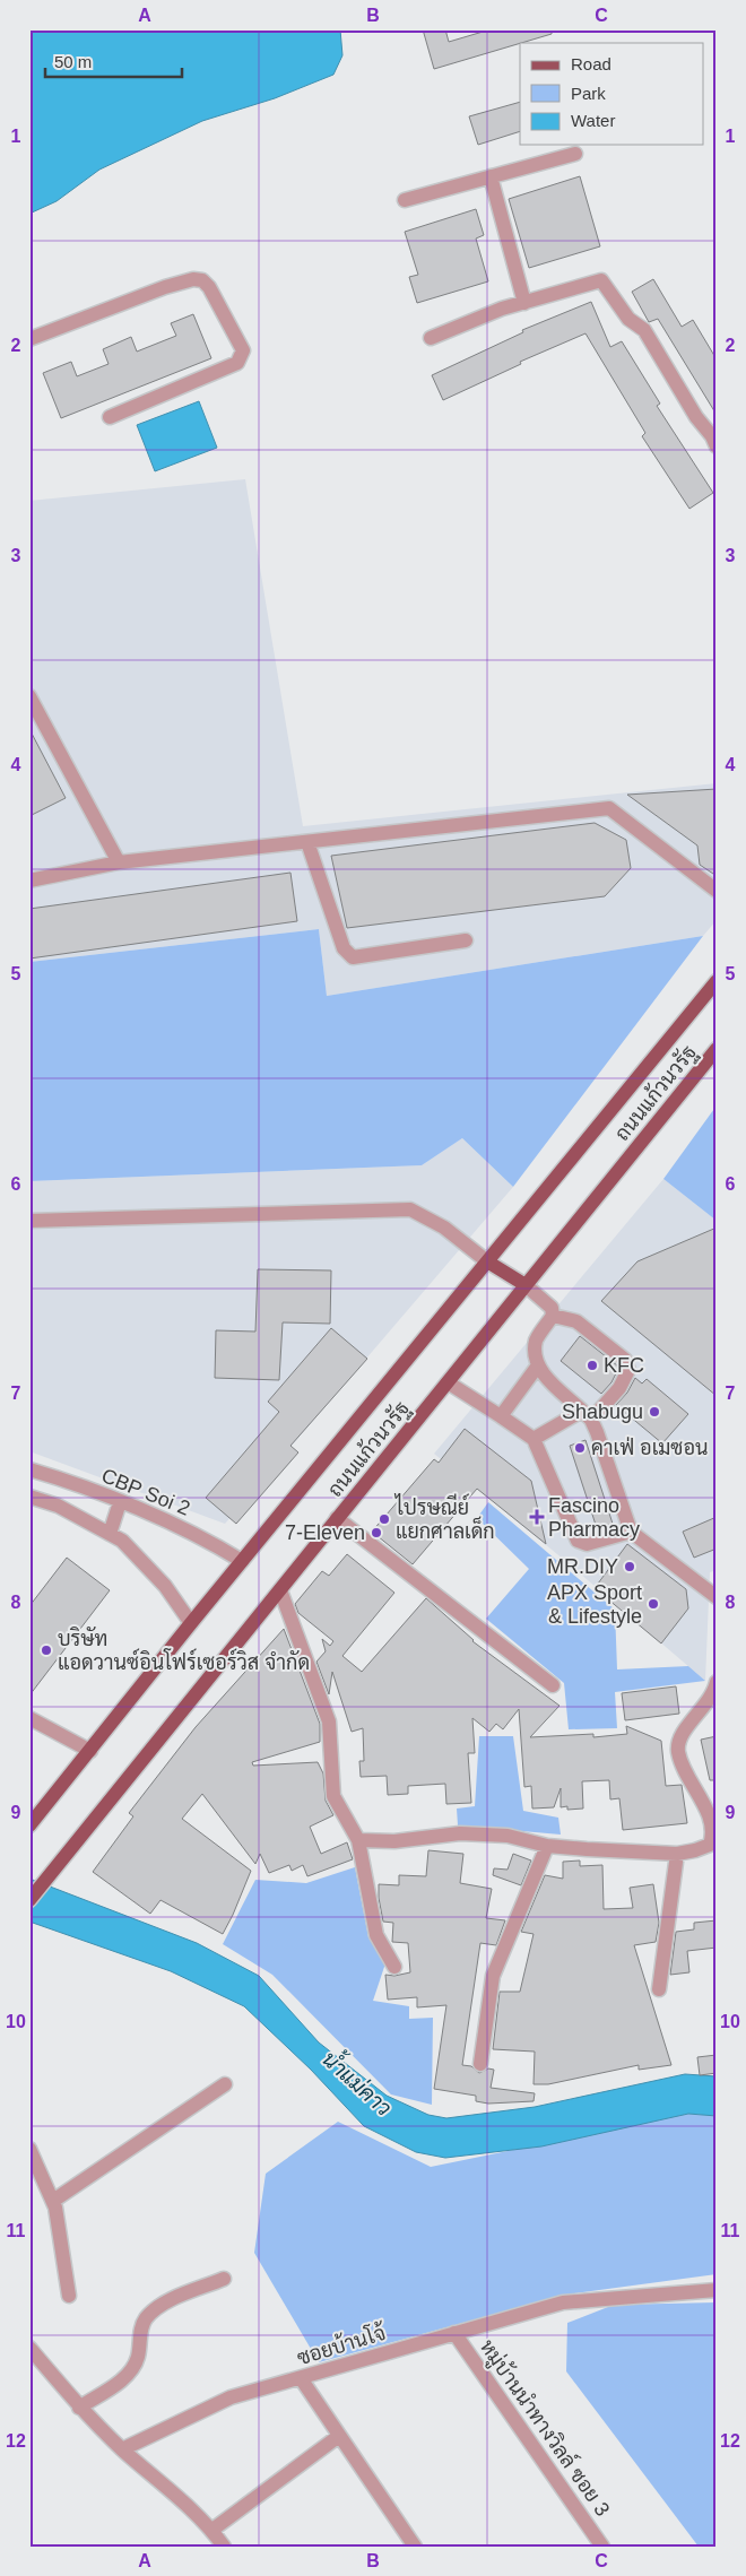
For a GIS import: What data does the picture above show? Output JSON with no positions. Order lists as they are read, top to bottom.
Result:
{
  "streets": {
    "main road": ["ถนนแก้วนวรัฐ"],
    "street": ["CBP Soi 2", "ซอยบ้านโจ้", "หมู่บ้านนำทางวิลล์ ซอย 3"]
  },
  "crossings": [
    ["ถนนแก้วนวรัฐ", "CBP Soi 2"],
    ["ซอยบ้านโจ้", "หมู่บ้านนำทางวิลล์ ซอย 3"]
  ],
  "water": ["น้ำแม่คาว"],
  "places": {
    "other": [
      "KFC",
      "Shabugu",
      "คาเฟ่ อเมซอน",
      "ไปรษณีย์ แยกศาลเด็ก",
      "7-Eleven",
      "MR.DIY",
      "APX Sport & Lifestyle",
      "บริษัท แอดวานซ์อินโฟร์เซอร์วิส จำกัด"
    ],
    "health": ["Fascino Pharmacy"]
  },
  "legend": ["Road", "Park", "Water"],
  "scale_bar": "50 m",
  "grid": {
    "columns": ["A", "B", "C"],
    "rows": [
      "1",
      "2",
      "3",
      "4",
      "5",
      "6",
      "7",
      "8",
      "9",
      "10",
      "11",
      "12"
    ]
  }
}
